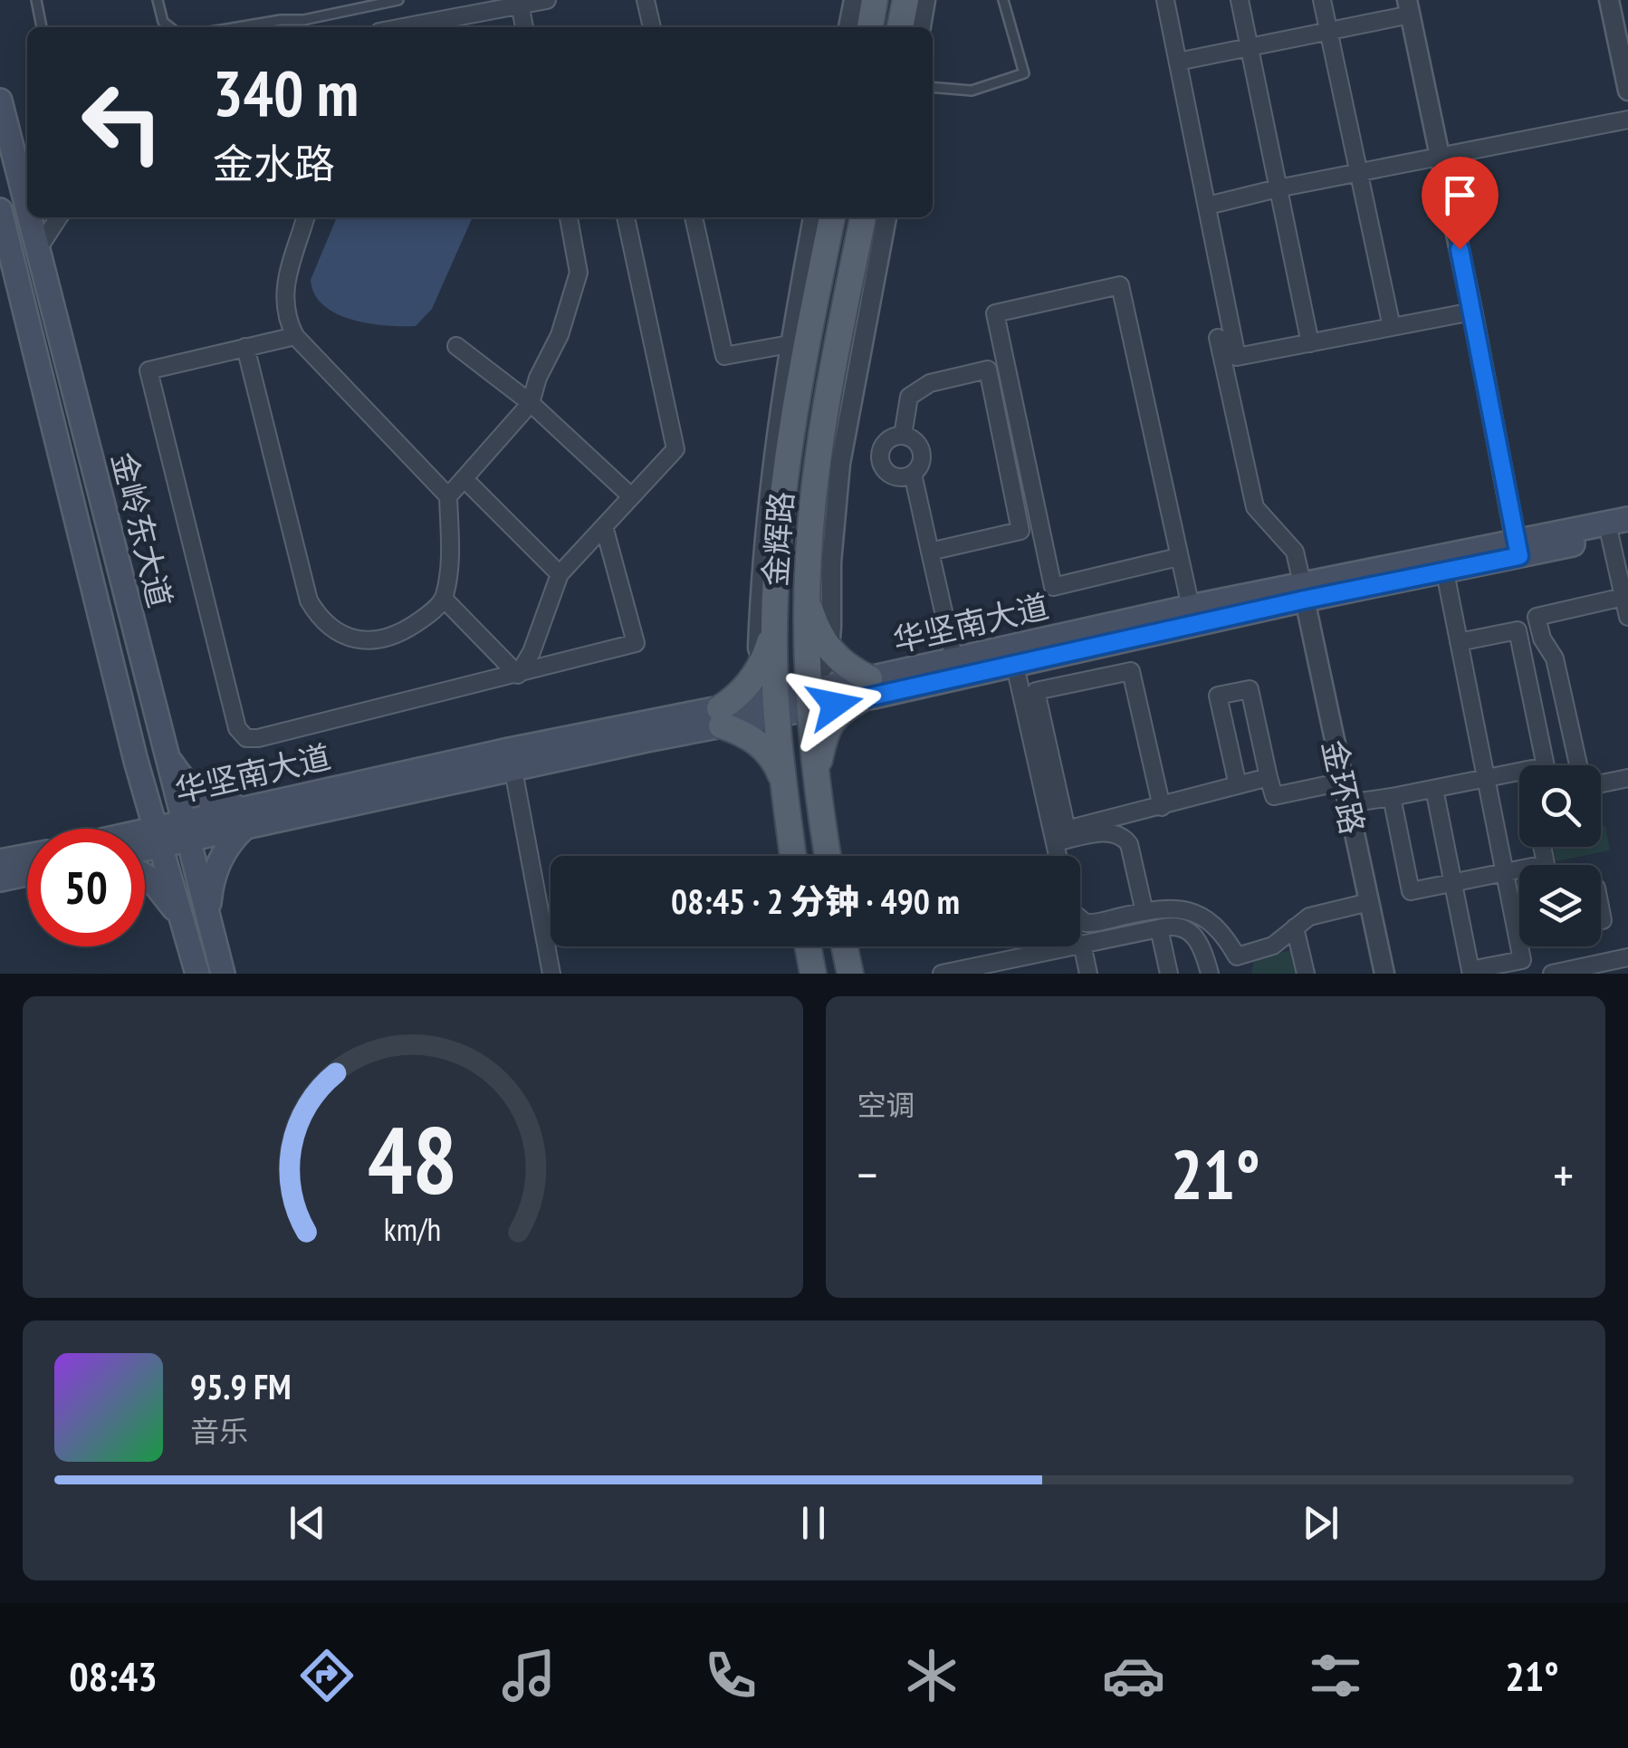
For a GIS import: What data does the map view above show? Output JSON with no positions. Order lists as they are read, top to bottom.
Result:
{
  "streets": {
    "main road": ["金岭东大道", "金辉路", "华坚南大道"],
    "street": ["金环路"]
  },
  "crossings": [
    ["金岭东大道", "华坚南大道"],
    ["金辉路", "华坚南大道"],
    ["华坚南大道", "金环路"]
  ],
  "page": {
    "turn": ["340 m", "金水路"],
    "limit": "50",
    "trip": "08:45 · 2 分钟 · 490 m",
    "tile": "空调",
    "heat": ["−", "21°", "+"],
    "song": ["95.9 FM", "音乐"],
    "tabs": ["08:43", "21°"],
    "gauge": ["48", "km/h"]
  }
}
